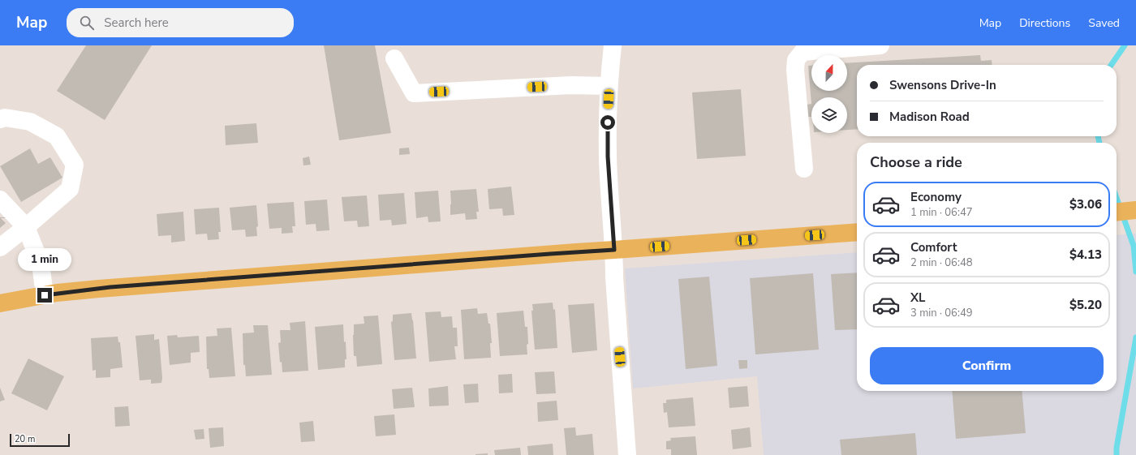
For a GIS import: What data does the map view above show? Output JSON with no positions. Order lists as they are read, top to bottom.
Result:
{
  "scale_bar": "20 m",
  "north": "top",
  "page": {
    "header": "Map",
    "search": "Search here",
    "nav": ["Map", "Directions", "Saved"],
    "banner": ["Swensons Drive-In", "Madison Road"],
    "heading": "Choose a ride",
    "list": [
      {
        "name": "Economy",
        "note": "1 min · 06:47",
        "value": "$3.06"
      },
      {
        "name": "Comfort",
        "note": "2 min · 06:48",
        "value": "$4.13"
      },
      {
        "name": "XL",
        "note": "3 min · 06:49",
        "value": "$5.20"
      }
    ],
    "bubble": "1 min",
    "buttons": "Confirm",
    "scale": "20 m"
  }
}
